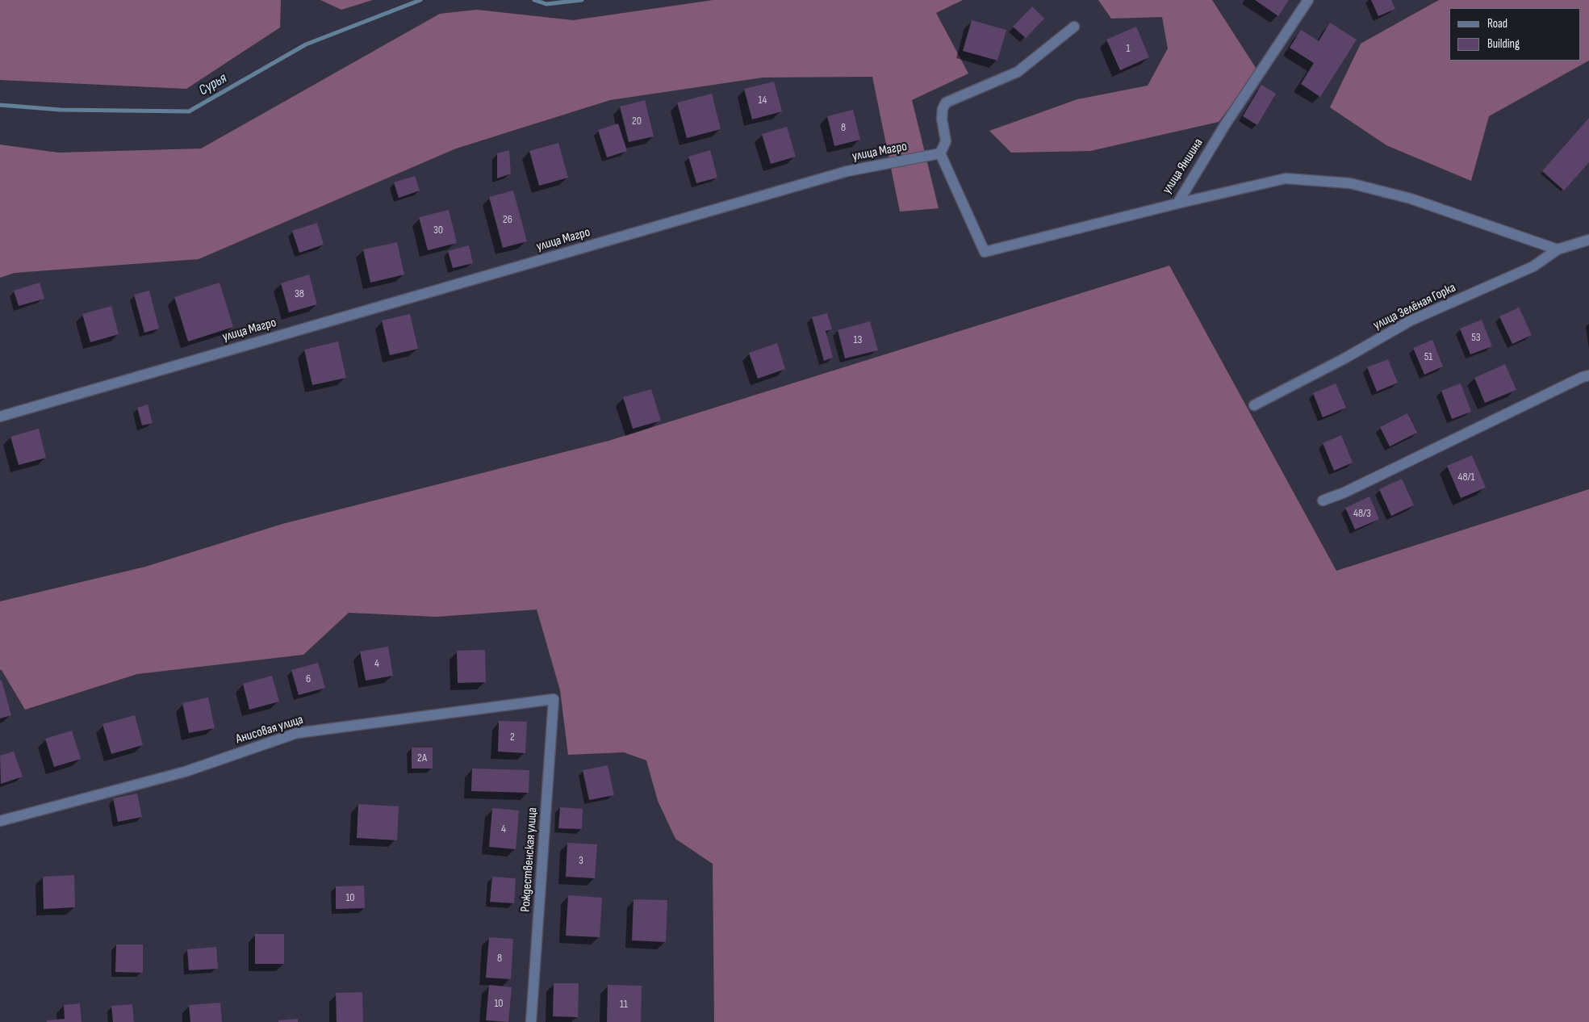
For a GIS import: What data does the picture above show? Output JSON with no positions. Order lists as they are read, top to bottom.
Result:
{
  "streets": {
    "street": [
      "улица Магро",
      "улица Яншина",
      "улица Зелёная Горка",
      "Анисовая улица",
      "Рождественская улица"
    ]
  },
  "crossings": [
    ["улица Магро", "улица Яншина"],
    ["Анисовая улица", "Рождественская улица"]
  ],
  "water": ["Сурья"],
  "house_numbers": [
    "1",
    "14",
    "20",
    "8",
    "26",
    "30",
    "38",
    "53",
    "13",
    "51",
    "48/1",
    "48/3",
    "4",
    "6",
    "2",
    "2А",
    "4",
    "3",
    "10",
    "8",
    "10",
    "11"
  ],
  "legend": ["Road", "Building"]
}
